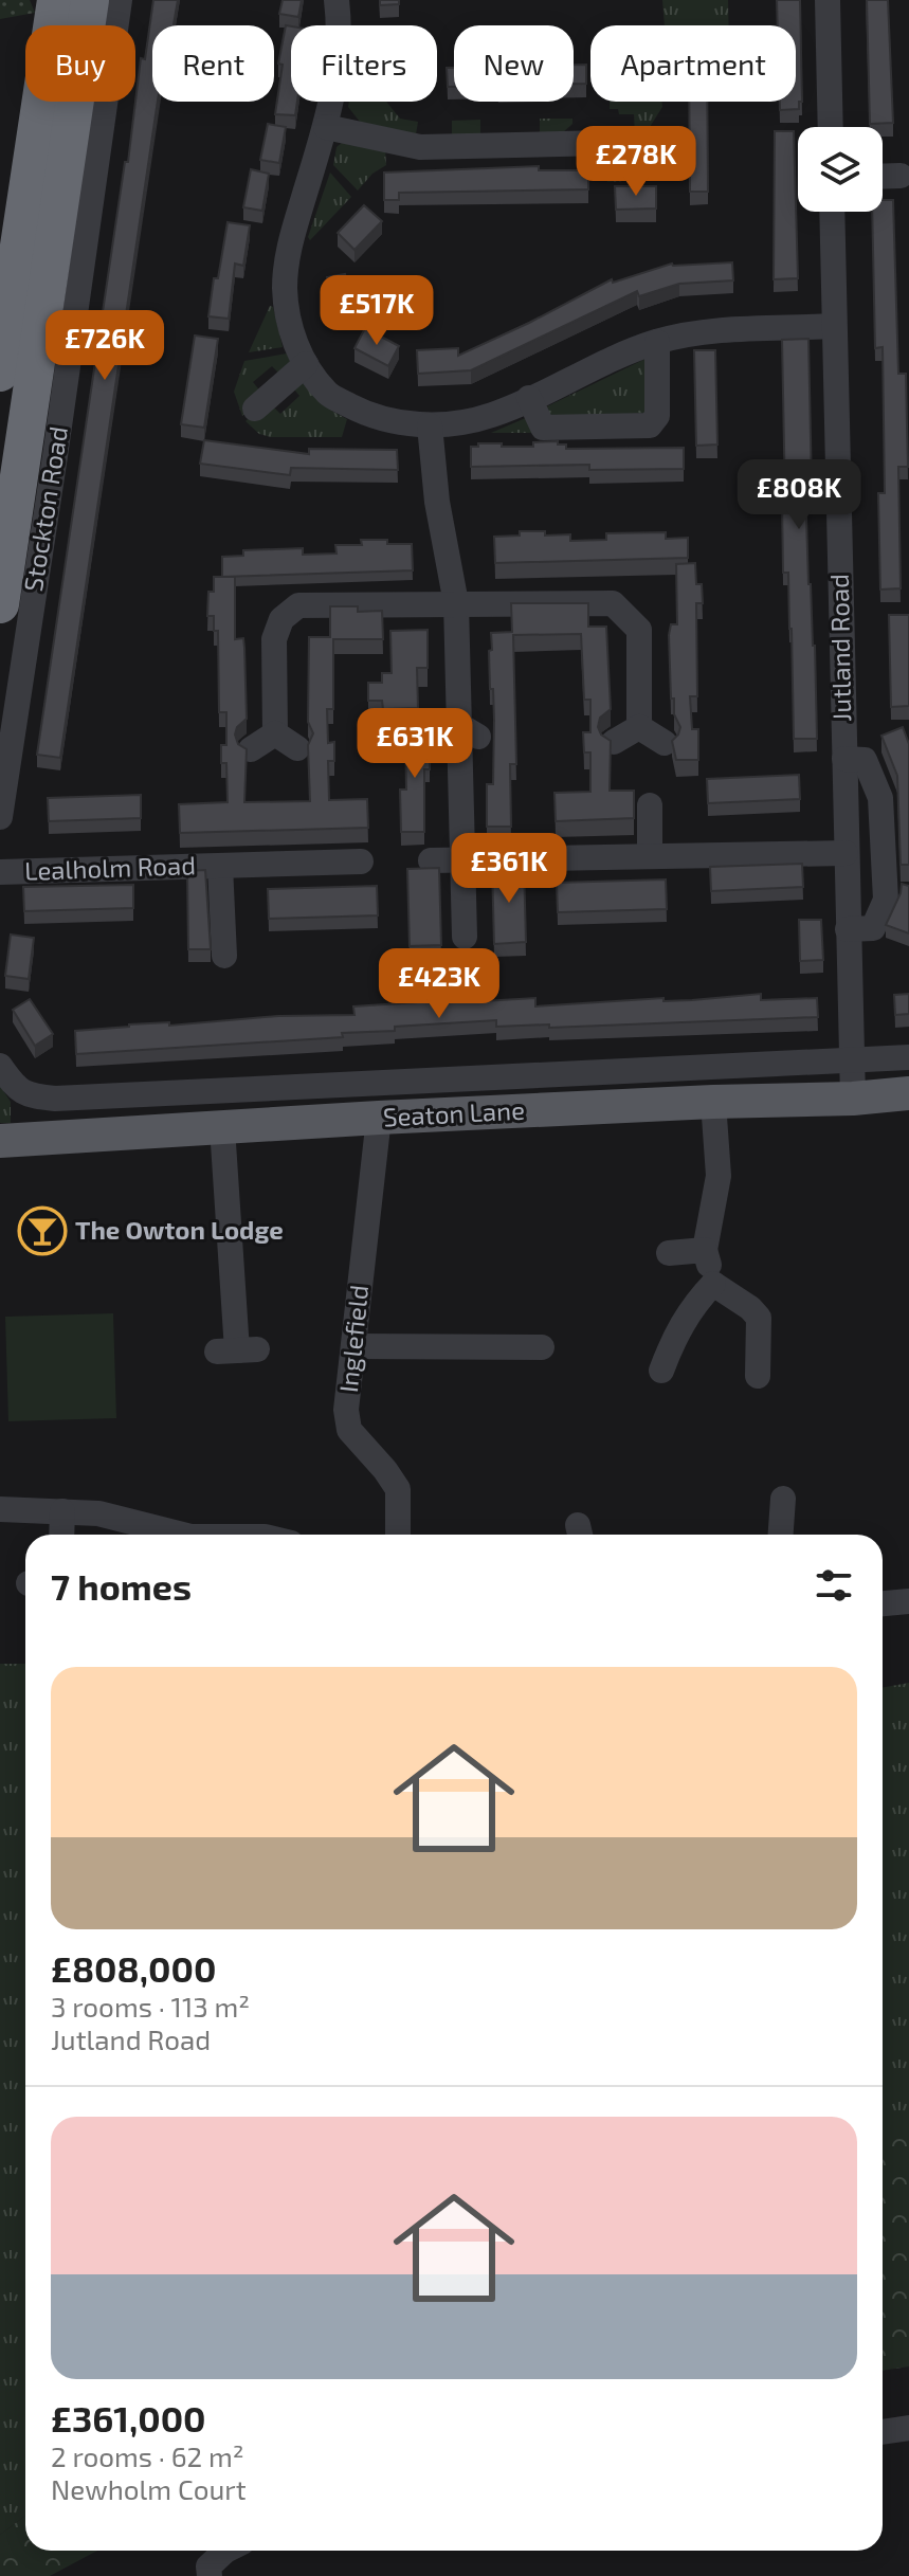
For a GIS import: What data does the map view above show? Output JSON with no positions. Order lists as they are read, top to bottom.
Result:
{
  "streets": {
    "highway": ["Stockton Road"],
    "main road": ["Seaton Lane"],
    "street": ["Jutland Road", "Lealholm Road", "Inglefield"]
  },
  "crossings": [
    ["Jutland Road", "Seaton Lane"],
    ["Seaton Lane", "Inglefield"]
  ],
  "places": {
    "bar": ["The Owton Lodge"]
  },
  "page": {
    "chip": [
      "Buy",
      "Rent",
      "Filters",
      "New",
      "Apartment"
    ],
    "price": [
      "£278K",
      "£517K",
      "£726K",
      "£808K",
      "£631K",
      "£361K",
      "£423K"
    ],
    "heading": "7 homes",
    "list": [
      {
        "name": "£808,000",
        "note": "3 rooms · 113 m² · Jutland Road"
      },
      {
        "name": "£361,000",
        "note": "2 rooms · 62 m² · Newholm Court"
      }
    ]
  }
}
